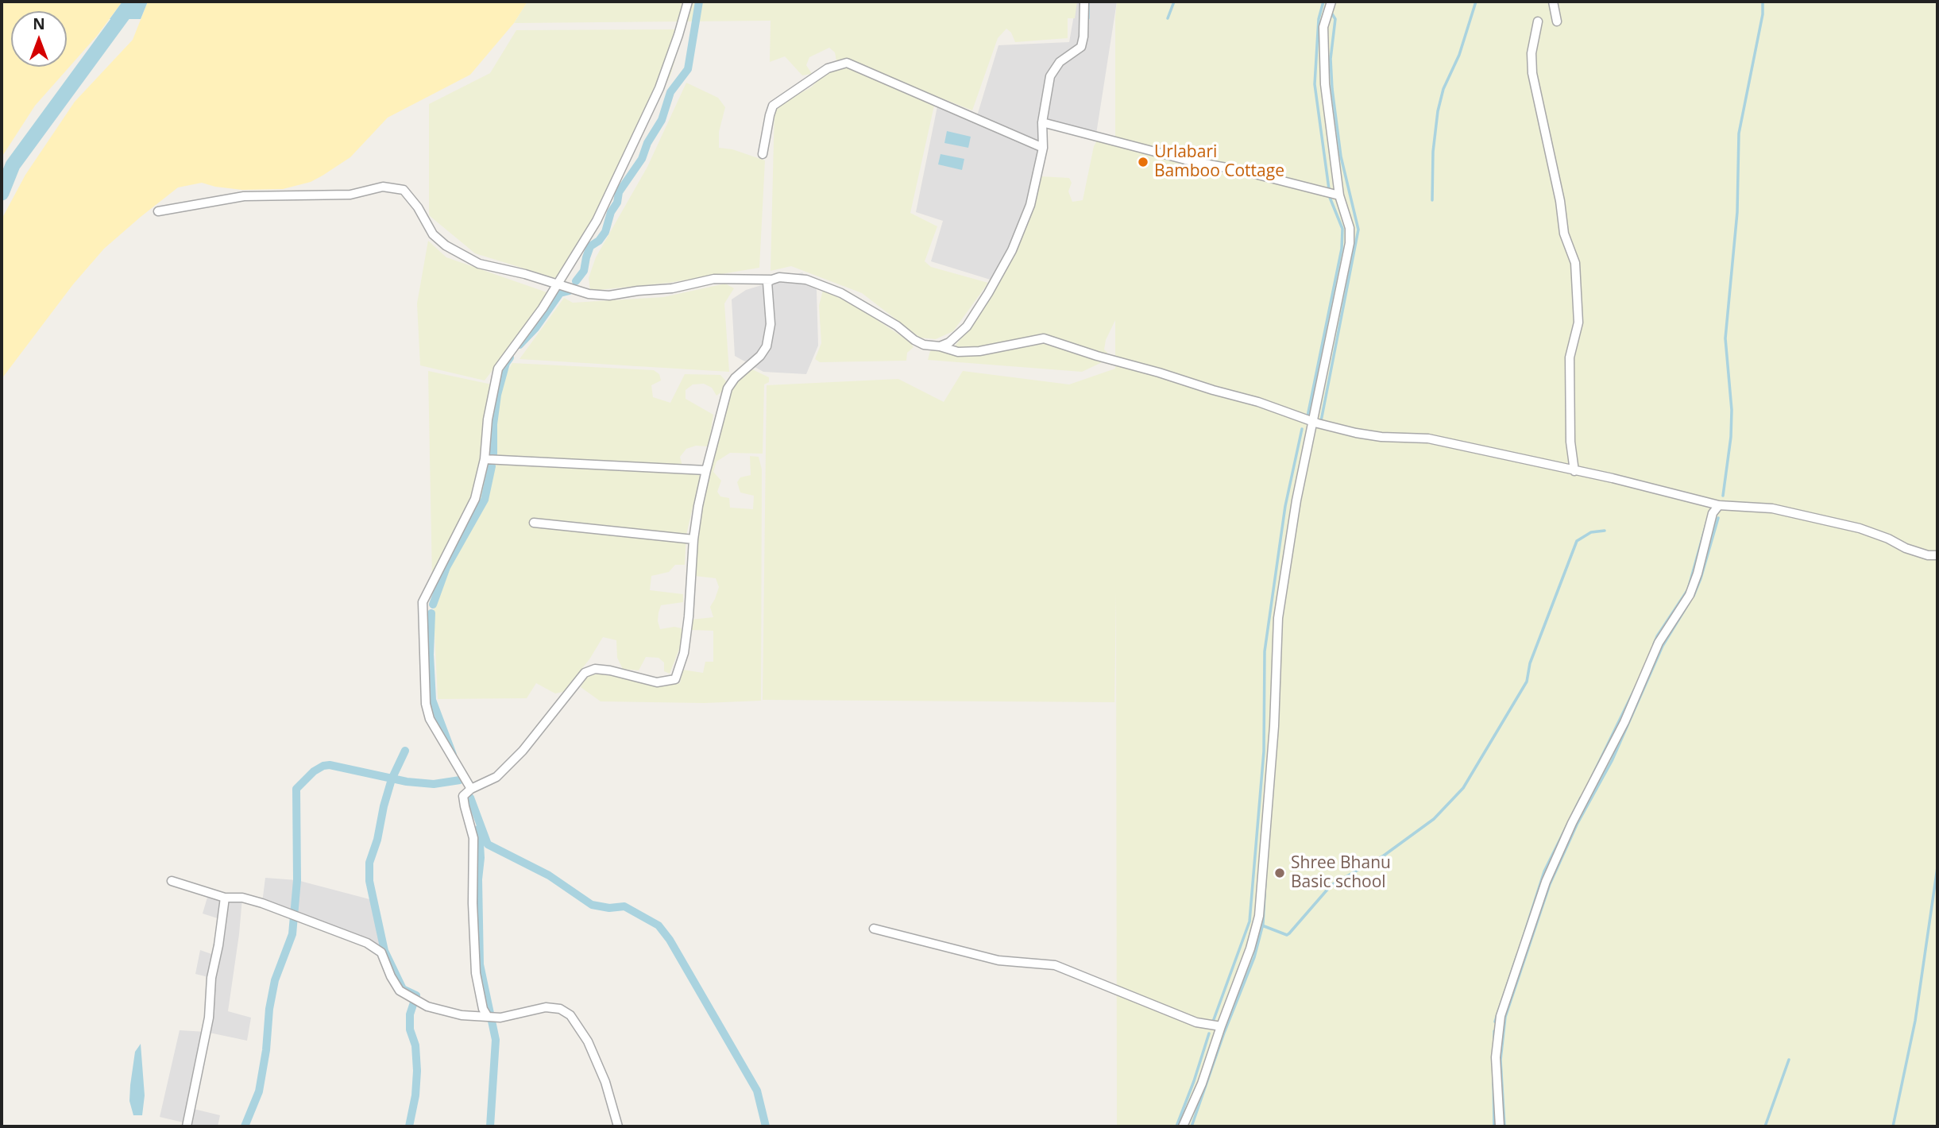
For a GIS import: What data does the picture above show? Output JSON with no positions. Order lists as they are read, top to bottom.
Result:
{
  "places": ["Urlabari Bamboo Cottage", "Shree Bhanu Basic school"],
  "north": "top"
}
